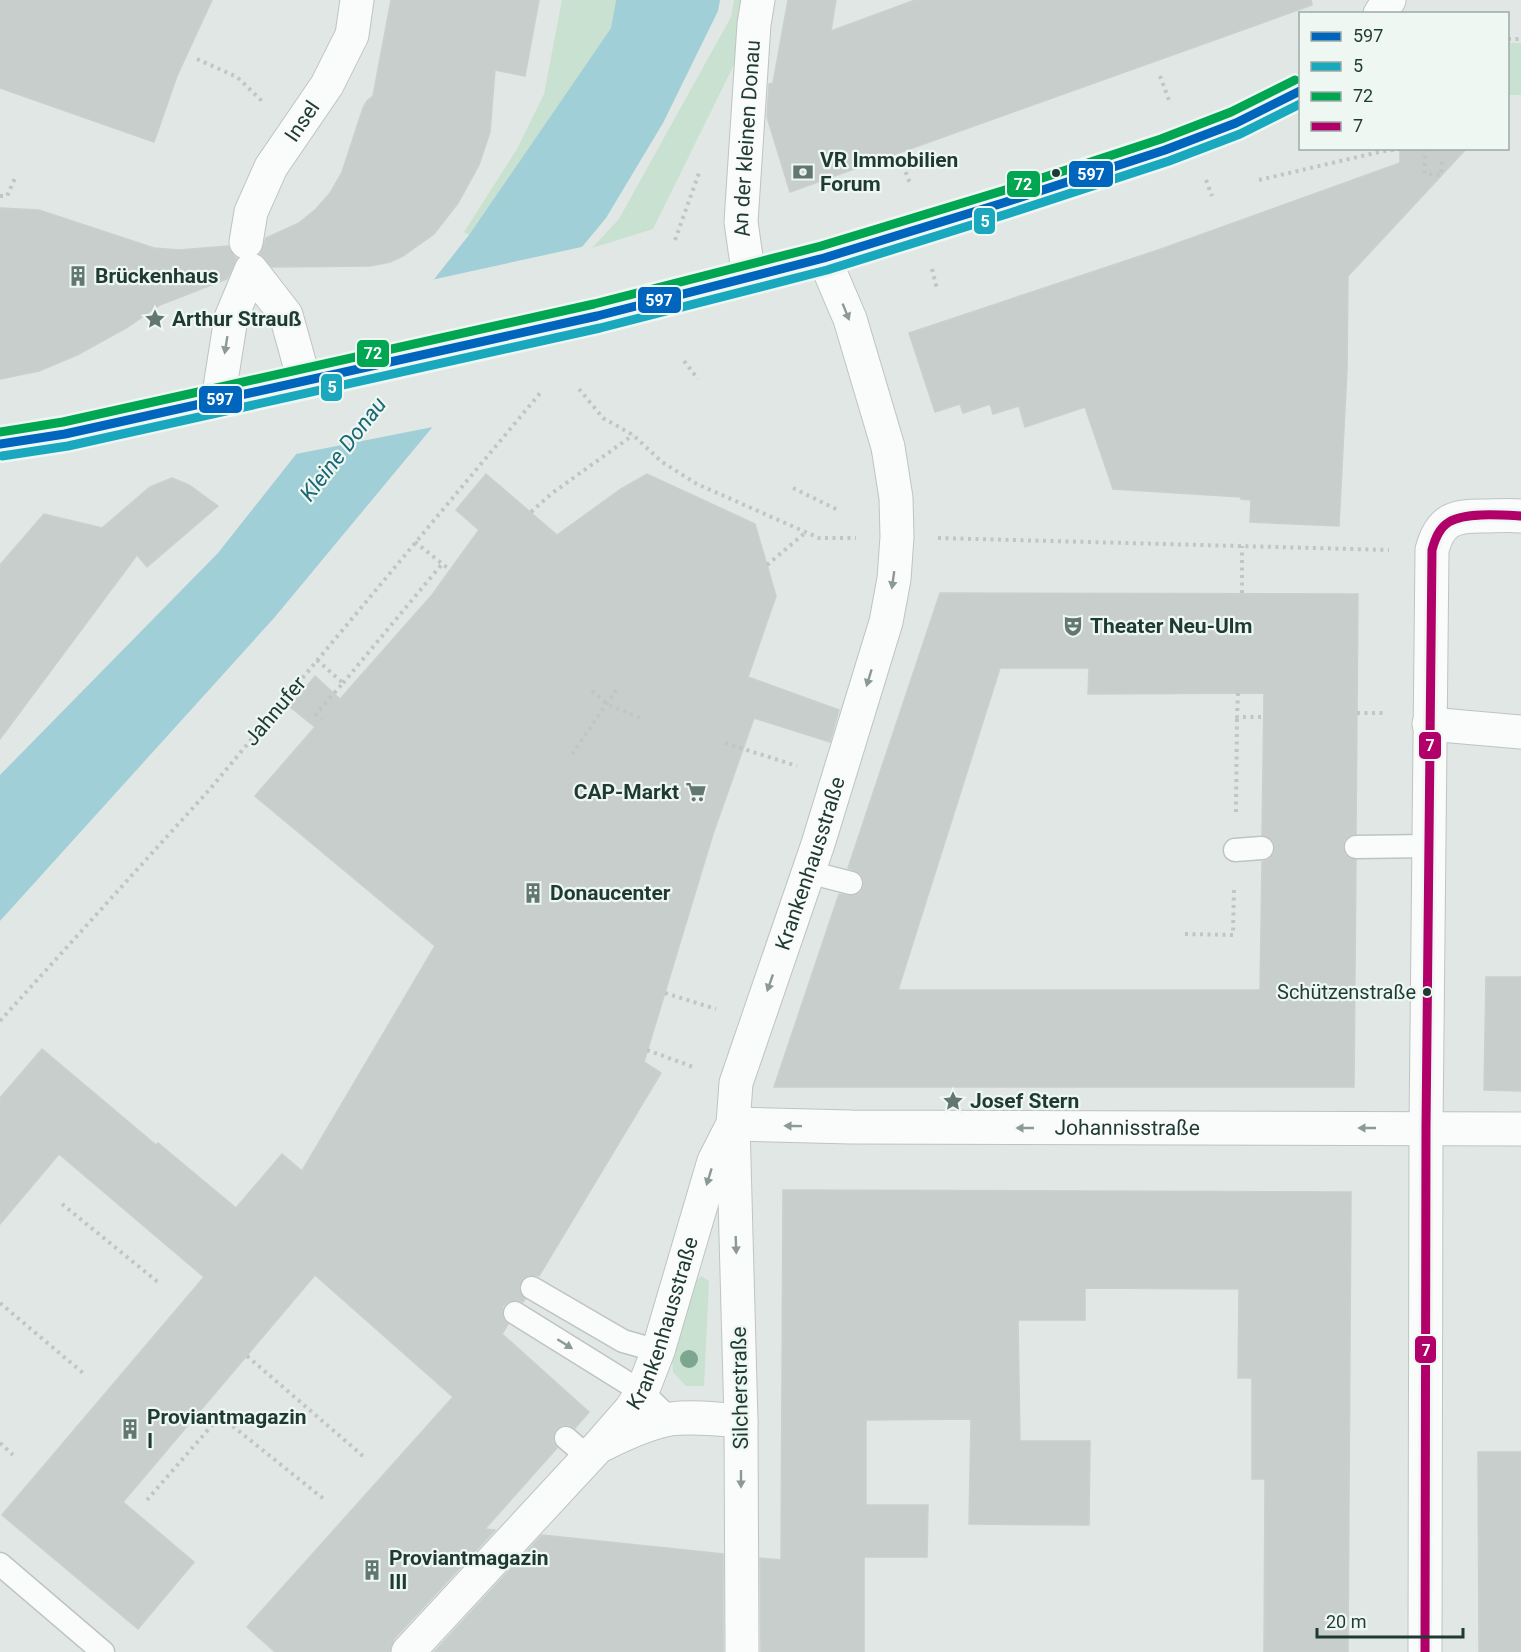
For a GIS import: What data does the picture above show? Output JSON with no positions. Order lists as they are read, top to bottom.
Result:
{
  "streets": {
    "street": [
      "Insel",
      "An der kleinen Donau",
      "Krankenhausstraße",
      "Johannisstraße",
      "Silcherstraße"
    ],
    "path": ["Jahnufer"]
  },
  "crossings": [
    ["Krankenhausstraße", "Johannisstraße"],
    ["Krankenhausstraße", "Silcherstraße"],
    ["Johannisstraße", "Silcherstraße"]
  ],
  "one_way": ["Krankenhausstraße", "Johannisstraße", "Silcherstraße"],
  "water": ["Kleine Donau"],
  "places": {
    "bank": ["VR Immobilien Forum"],
    "building": [
      "Brückenhaus",
      "Donaucenter",
      "Proviantmagazin I",
      "Proviantmagazin III"
    ],
    "place": ["Arthur Strauß", "Josef Stern"],
    "theatre": ["Theater Neu-Ulm"],
    "supermarket": ["CAP-Markt"],
    "other": ["Schützenstraße"]
  },
  "lines": [
    "transit line 72",
    "transit line 597",
    "transit line 5",
    "transit line 7"
  ],
  "legend": [
    "597",
    "5",
    "72",
    "7"
  ],
  "scale_bar": "20 m"
}
